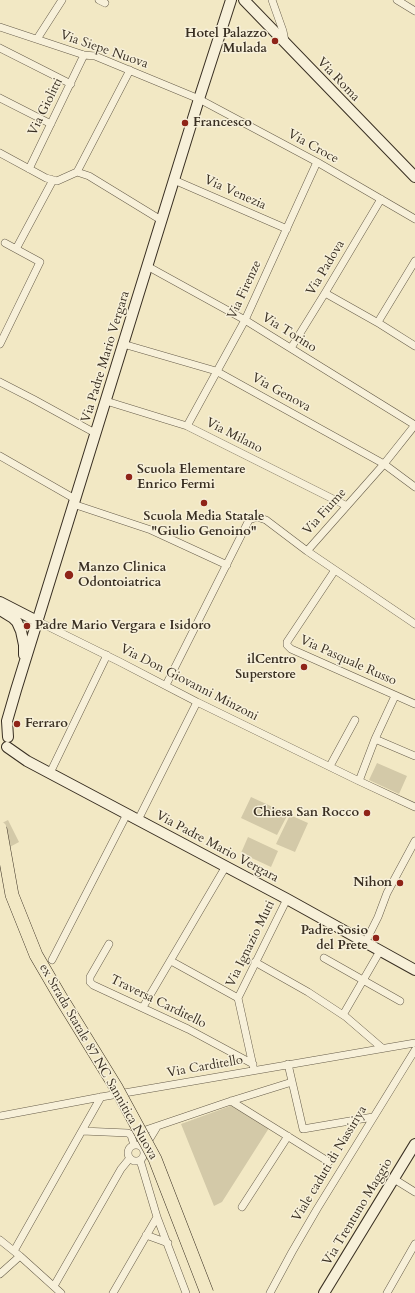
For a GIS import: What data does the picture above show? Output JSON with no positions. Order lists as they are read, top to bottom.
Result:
{
  "streets": {
    "highway": ["ex Strada Statale 87 NC Sannitica Nuova"],
    "street": [
      "Via Siepe Nuova",
      "Via Roma",
      "Via Giolitti",
      "Via Croce",
      "Via Venezia",
      "Via Padova",
      "Via Firenze",
      "Via Torino",
      "Via Padre Mario Vergara",
      "Via Genova",
      "Via Milano",
      "Via Fiume",
      "Via Pasquale Russo",
      "Via Don Giovanni Minzoni",
      "Via Ignazio Muti",
      "Traversa Carditello",
      "Via Carditello",
      "Viale caduti di Nassiriya",
      "Via Trentuno Maggio"
    ]
  },
  "crossings": [
    ["Via Siepe Nuova", "Via Giolitti"],
    ["Via Siepe Nuova", "Via Croce"],
    ["Via Siepe Nuova", "Via Padre Mario Vergara"],
    ["Via Croce", "Via Padova"],
    ["Via Croce", "Via Firenze"],
    ["Via Croce", "Via Padre Mario Vergara"],
    ["Via Venezia", "Via Firenze"],
    ["Via Venezia", "Via Padre Mario Vergara"],
    ["Via Padova", "Via Torino"],
    ["Via Firenze", "Via Torino"],
    ["Via Firenze", "Via Genova"],
    ["Via Firenze", "Via Milano"],
    ["Via Torino", "Via Padre Mario Vergara"],
    ["Via Torino", "Via Fiume"],
    ["Via Padre Mario Vergara", "Via Genova"],
    ["Via Padre Mario Vergara", "Via Milano"],
    ["Via Padre Mario Vergara", "Via Don Giovanni Minzoni"],
    ["Via Padre Mario Vergara", "Via Ignazio Muti"],
    ["Via Genova", "Via Fiume"],
    ["Via Milano", "Via Fiume"],
    ["Via Fiume", "Via Pasquale Russo"],
    ["Via Ignazio Muti", "Traversa Carditello"],
    ["Via Ignazio Muti", "Via Carditello"],
    ["Traversa Carditello", "Via Carditello"]
  ],
  "places": [
    "Hotel Palazzo Mulada",
    "Francesco",
    "Scuola Elementare Enrico Fermi",
    "Scuola Media Statale \"Giulio Genoino\"",
    "Manzo Clinica Odontoiatrica",
    "Padre Mario Vergara e Isidoro",
    "ilCentro Superstore",
    "Ferraro",
    "Chiesa San Rocco",
    "Nihon",
    "Padre Sosio del Prete"
  ]
}
